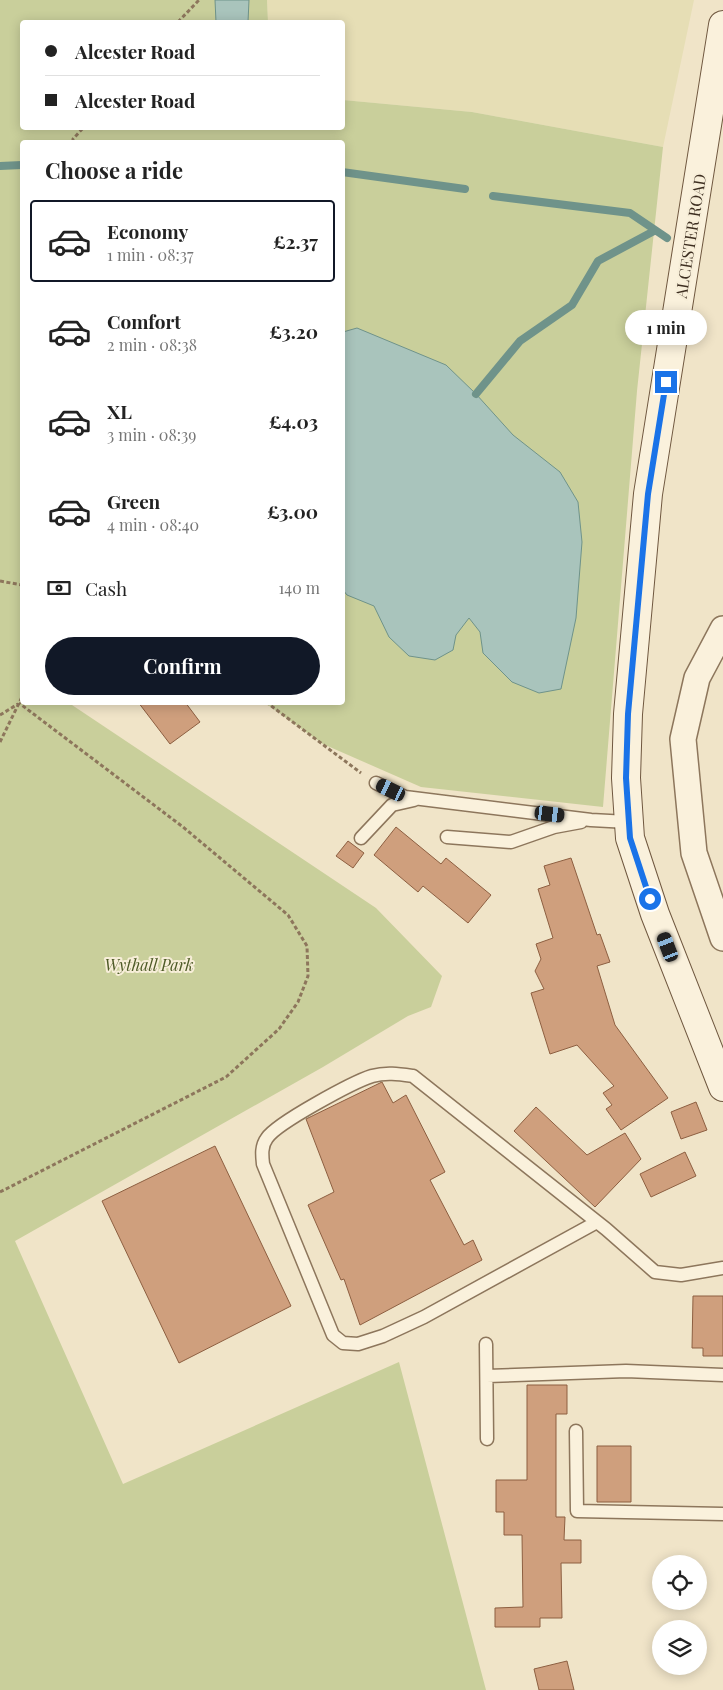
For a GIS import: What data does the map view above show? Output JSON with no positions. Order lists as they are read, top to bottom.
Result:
{
  "streets": {
    "street": ["ALCESTER ROAD"]
  },
  "parks": ["Wythall Park"],
  "page": {
    "banner": ["Alcester Road", "Alcester Road"],
    "heading": "Choose a ride",
    "list": [
      {
        "name": "Economy",
        "note": "1 min · 08:37",
        "value": "£2.37"
      },
      {
        "name": "Comfort",
        "note": "2 min · 08:38",
        "value": "£3.20"
      },
      {
        "name": "XL",
        "note": "3 min · 08:39",
        "value": "£4.03"
      },
      {
        "name": "Green",
        "note": "4 min · 08:40",
        "value": "£3.00"
      }
    ],
    "bubble": "1 min",
    "pay": ["Cash", "140 m"],
    "buttons": "Confirm"
  }
}
